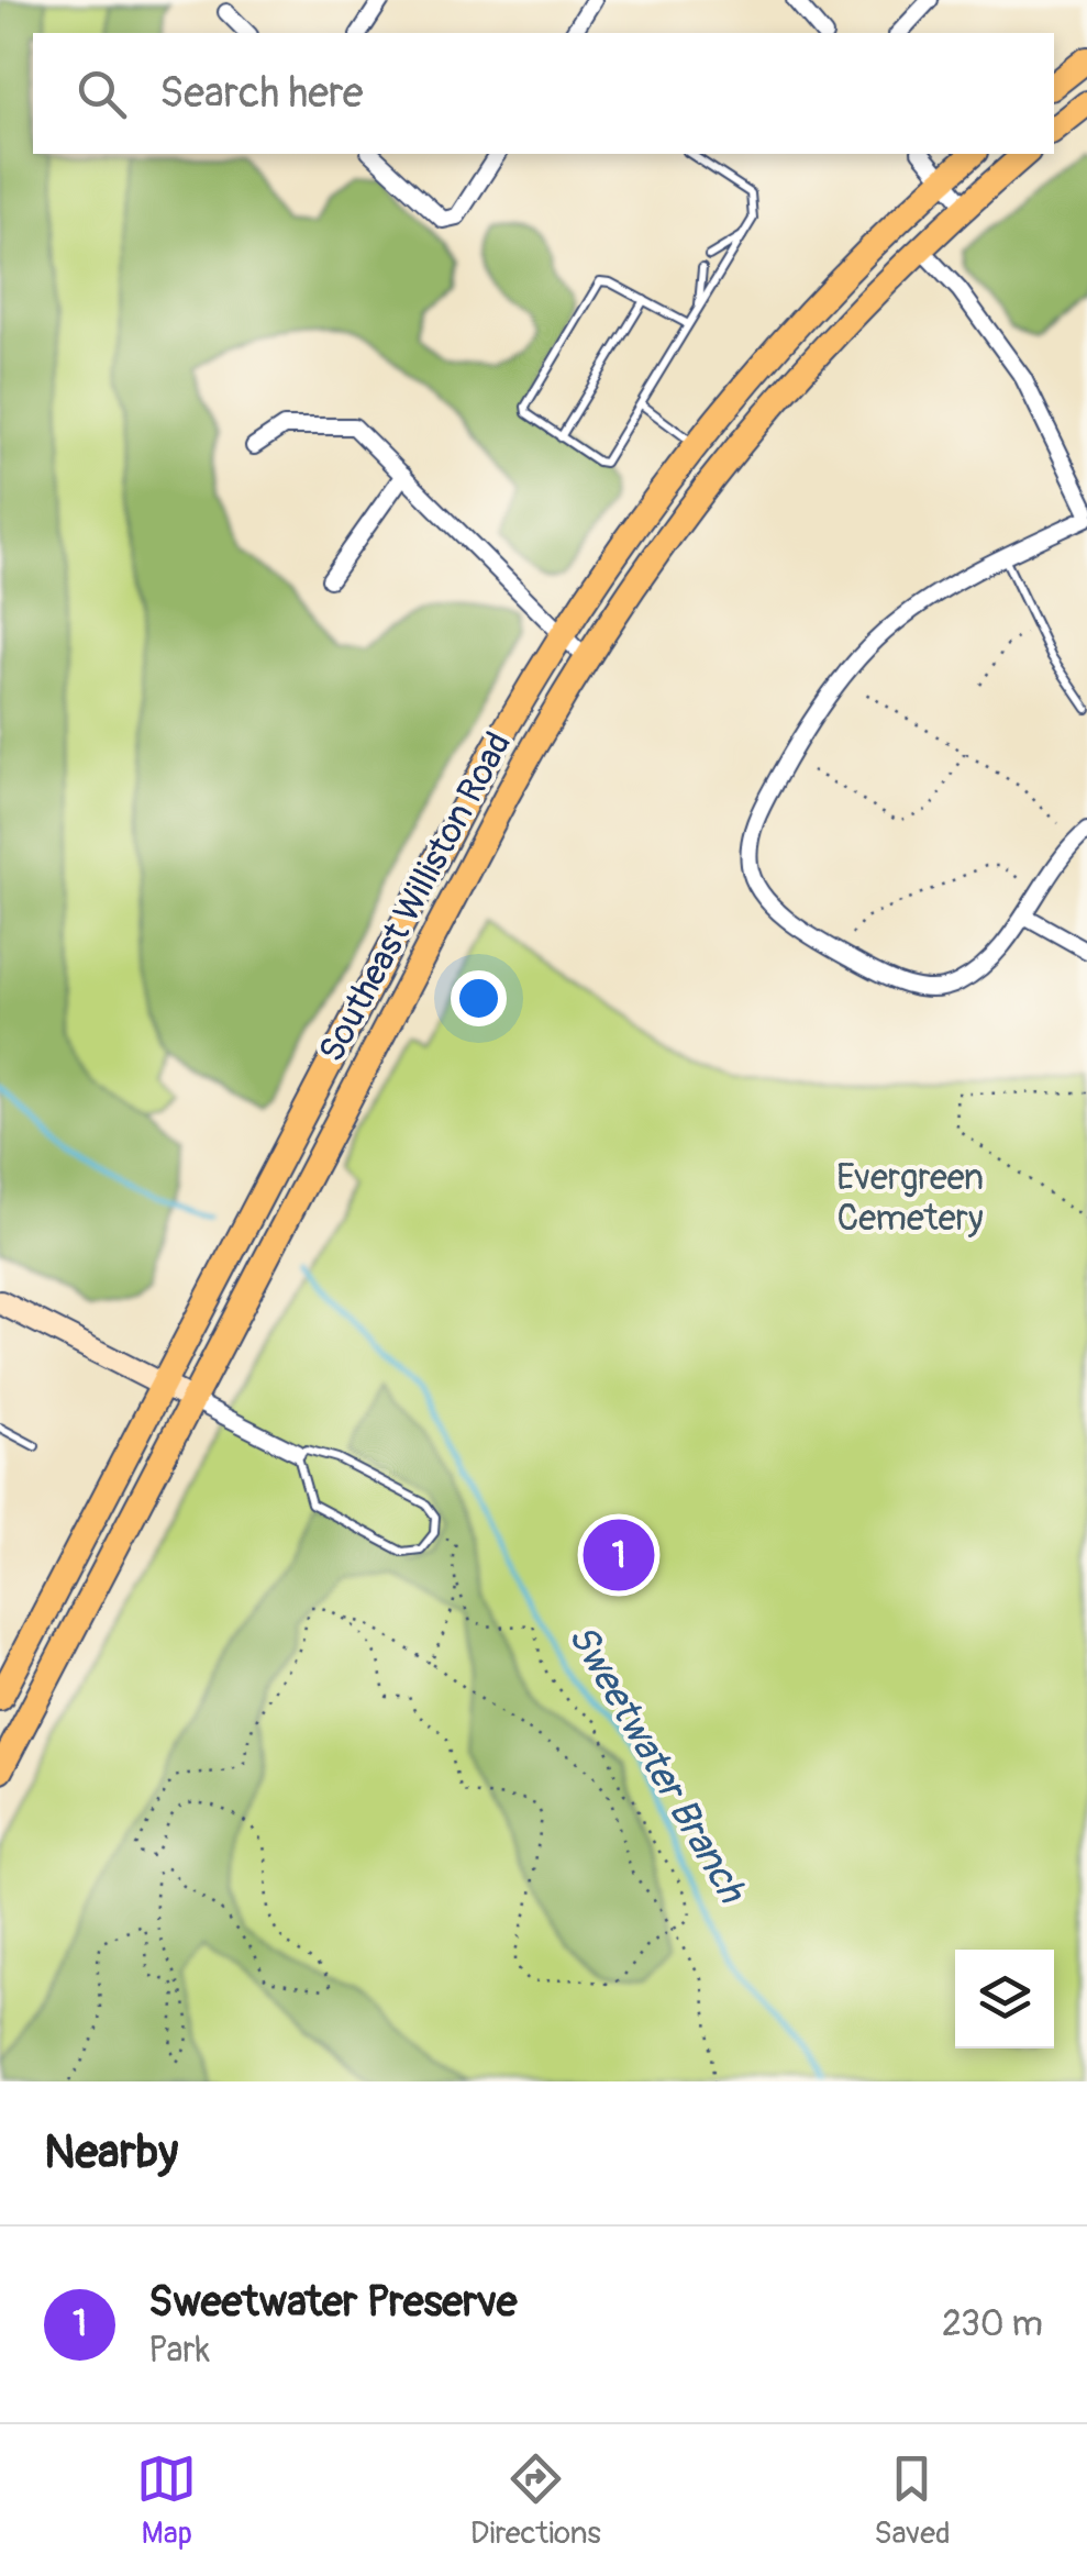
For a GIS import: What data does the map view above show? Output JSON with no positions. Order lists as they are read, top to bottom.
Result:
{
  "streets": {
    "highway": ["Southeast Williston Road"]
  },
  "water": ["Sweetwater Branch"],
  "parks": ["Evergreen Cemetery"],
  "page": {
    "search": "Search here",
    "pins": "1",
    "heading": "Nearby",
    "list": [
      {
        "mark": "1",
        "name": "Sweetwater Preserve",
        "note": "Park",
        "value": "230 m"
      }
    ],
    "nav": ["Map", "Directions", "Saved"]
  }
}
